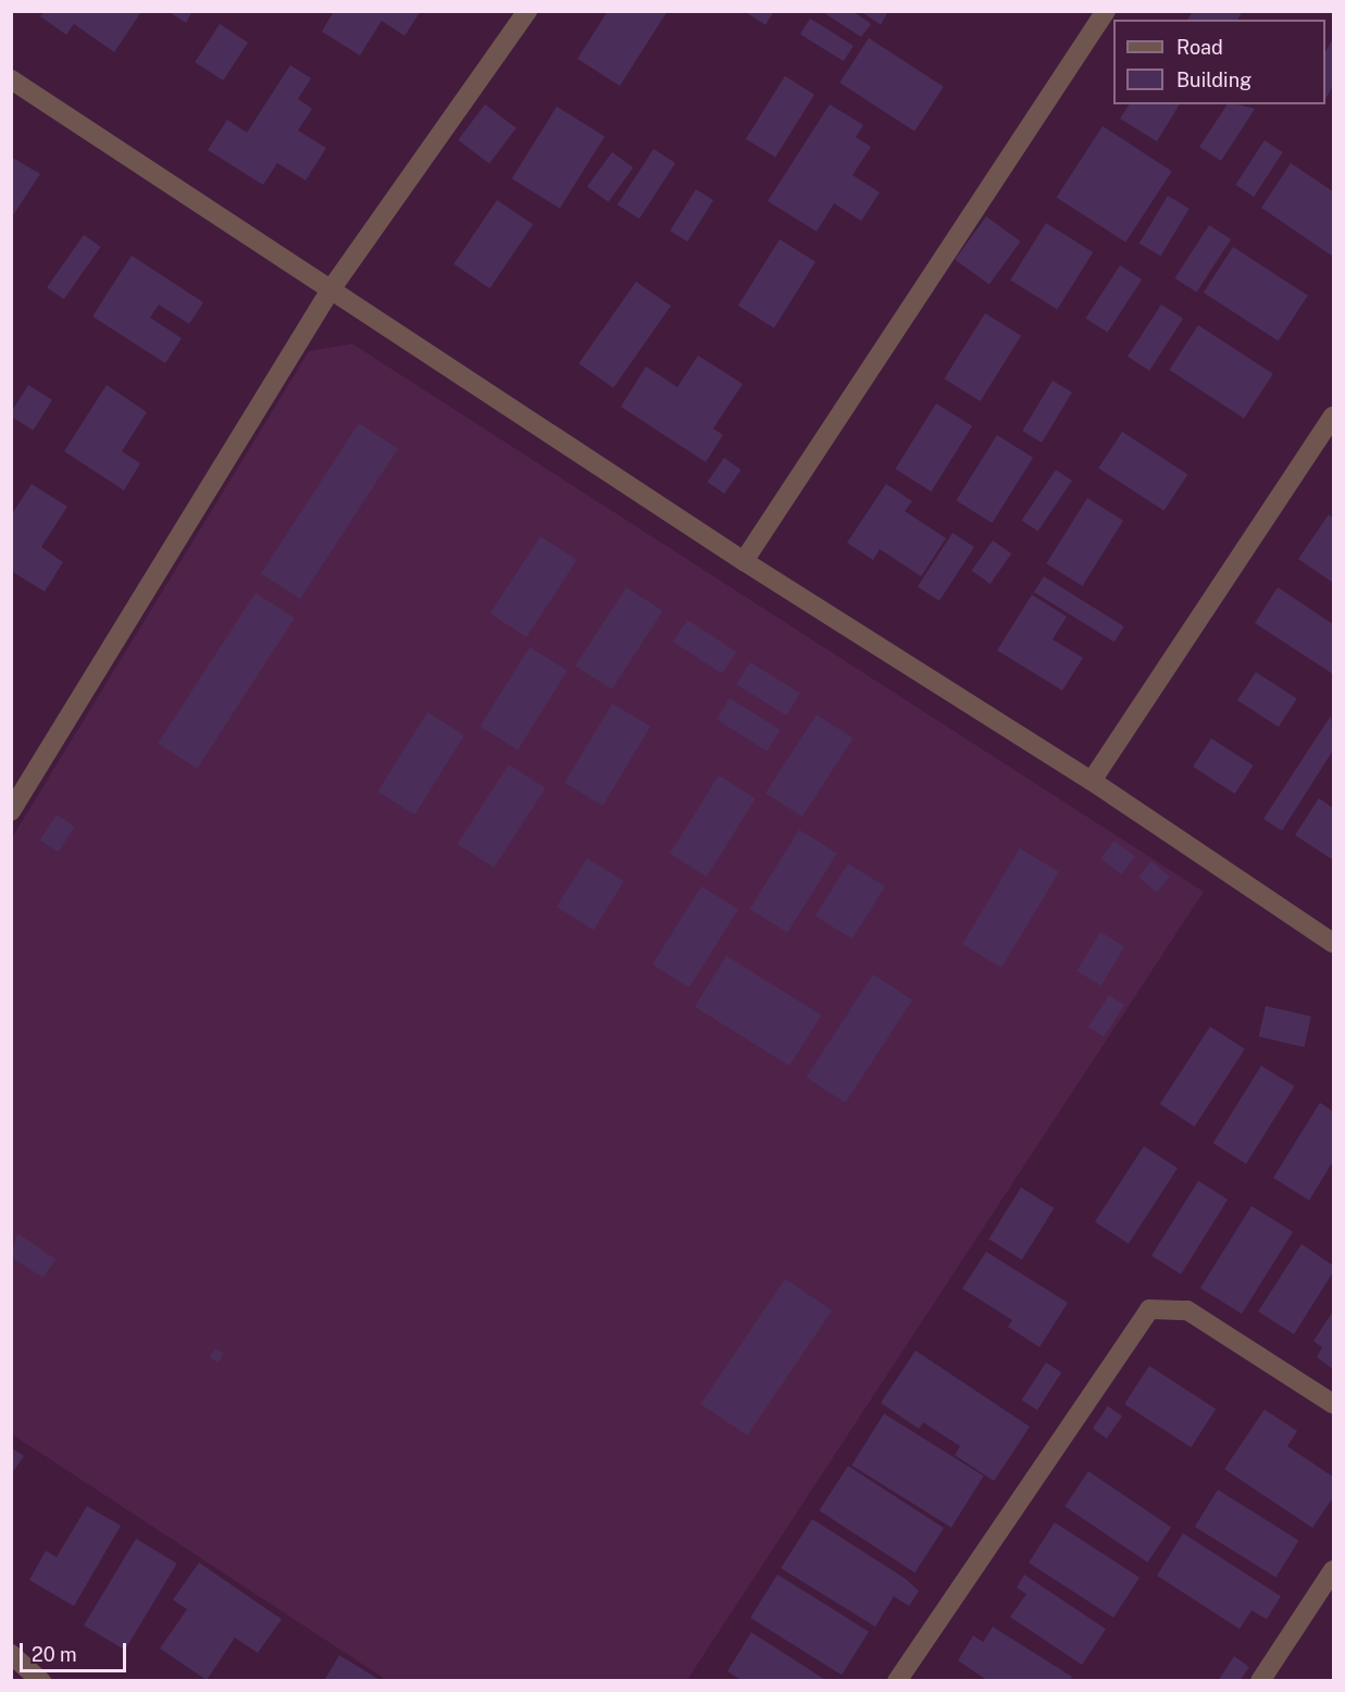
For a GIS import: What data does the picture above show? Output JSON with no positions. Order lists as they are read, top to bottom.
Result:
{
  "legend": ["Road", "Building"],
  "scale_bar": "20 m"
}
